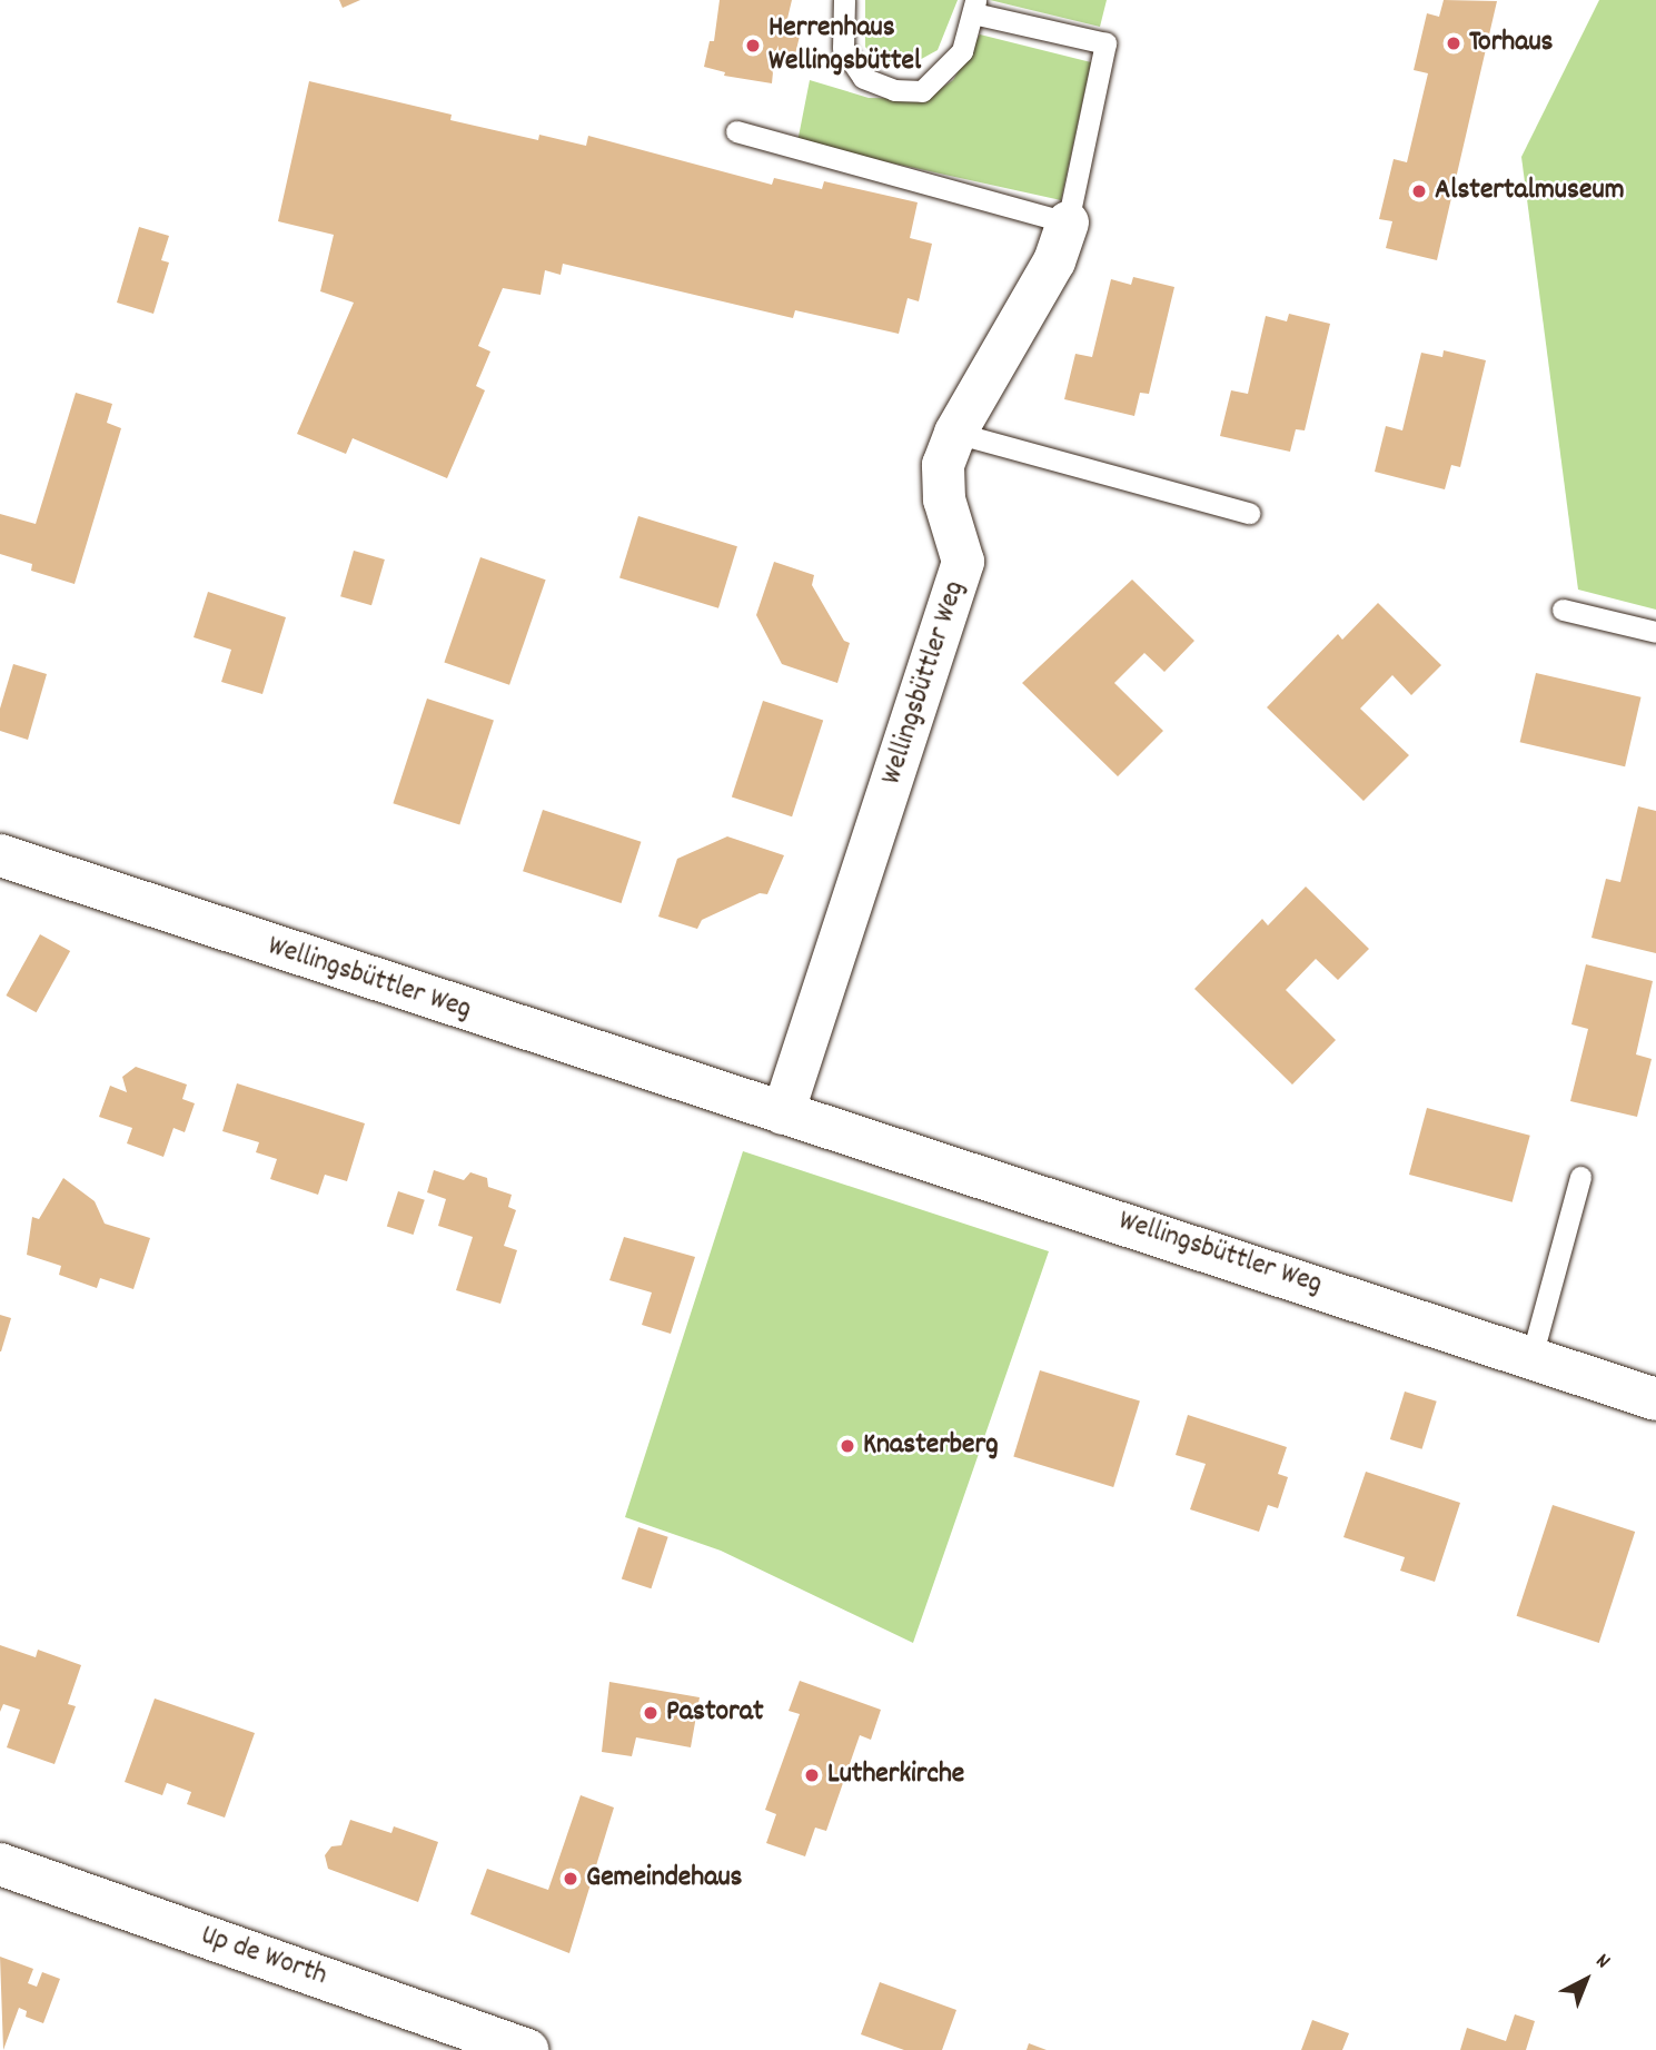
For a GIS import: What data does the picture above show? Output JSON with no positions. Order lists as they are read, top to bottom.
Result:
{
  "streets": {
    "main road": ["Wellingsbüttler Weg", "Up de Worth"]
  },
  "places": [
    "Torhaus",
    "Herrenhaus Wellingsbüttel",
    "Alstertalmuseum",
    "Knasterberg",
    "Pastorat",
    "Lutherkirche",
    "Gemeindehaus"
  ],
  "north": "top right"
}
